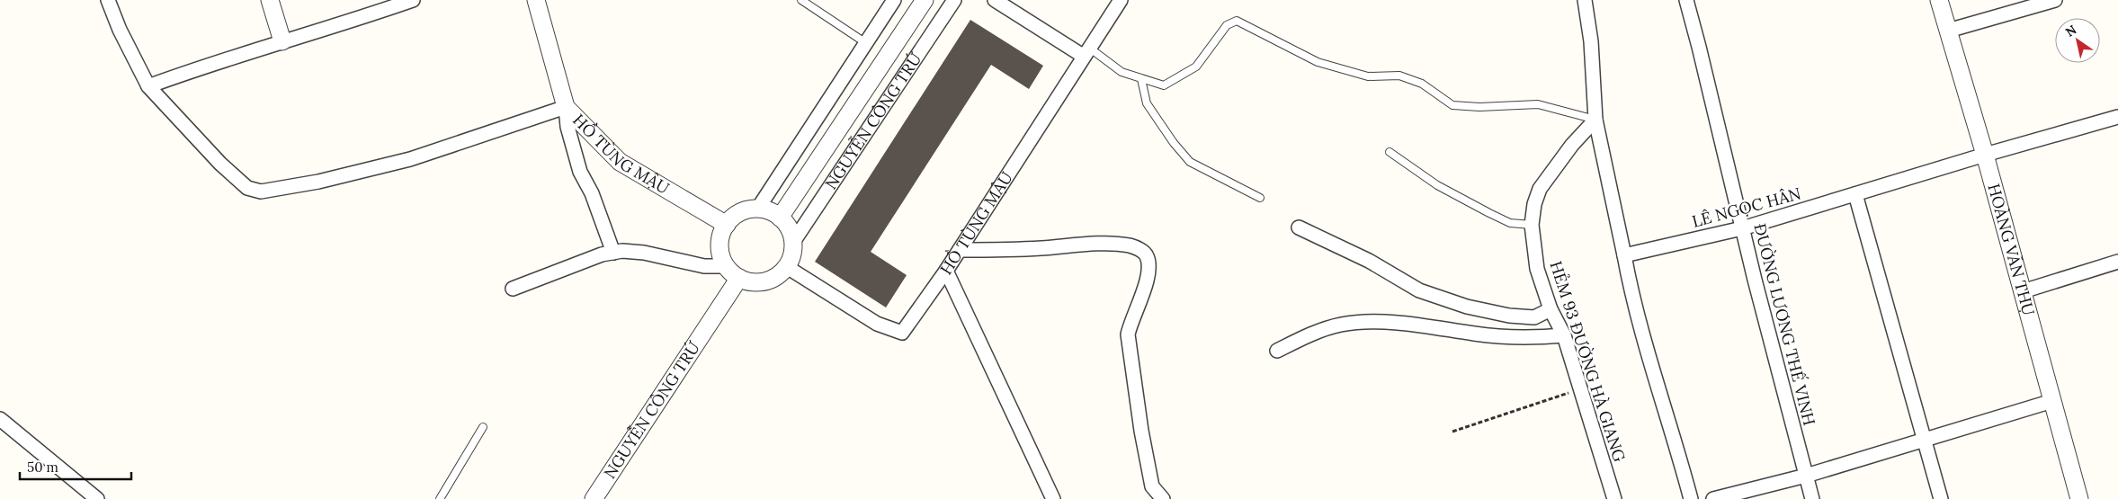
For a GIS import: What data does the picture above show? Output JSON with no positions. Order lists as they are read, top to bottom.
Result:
{
  "streets": {
    "street": [
      "NGUYỄN CÔNG TRỨ",
      "HỒ TÙNG MẬU",
      "LÊ NGỌC HÂN",
      "HOÀNG VĂN THỤ",
      "ĐƯỜNG LƯƠNG THẾ VINH",
      "HẺM 93 ĐƯỜNG HÀ GIANG"
    ]
  },
  "crossings": [
    ["NGUYỄN CÔNG TRỨ", "HỒ TÙNG MẬU"],
    ["LÊ NGỌC HÂN", "HOÀNG VĂN THỤ"],
    ["LÊ NGỌC HÂN", "ĐƯỜNG LƯƠNG THẾ VINH"]
  ],
  "scale_bar": "50 m",
  "north": "top left"
}
